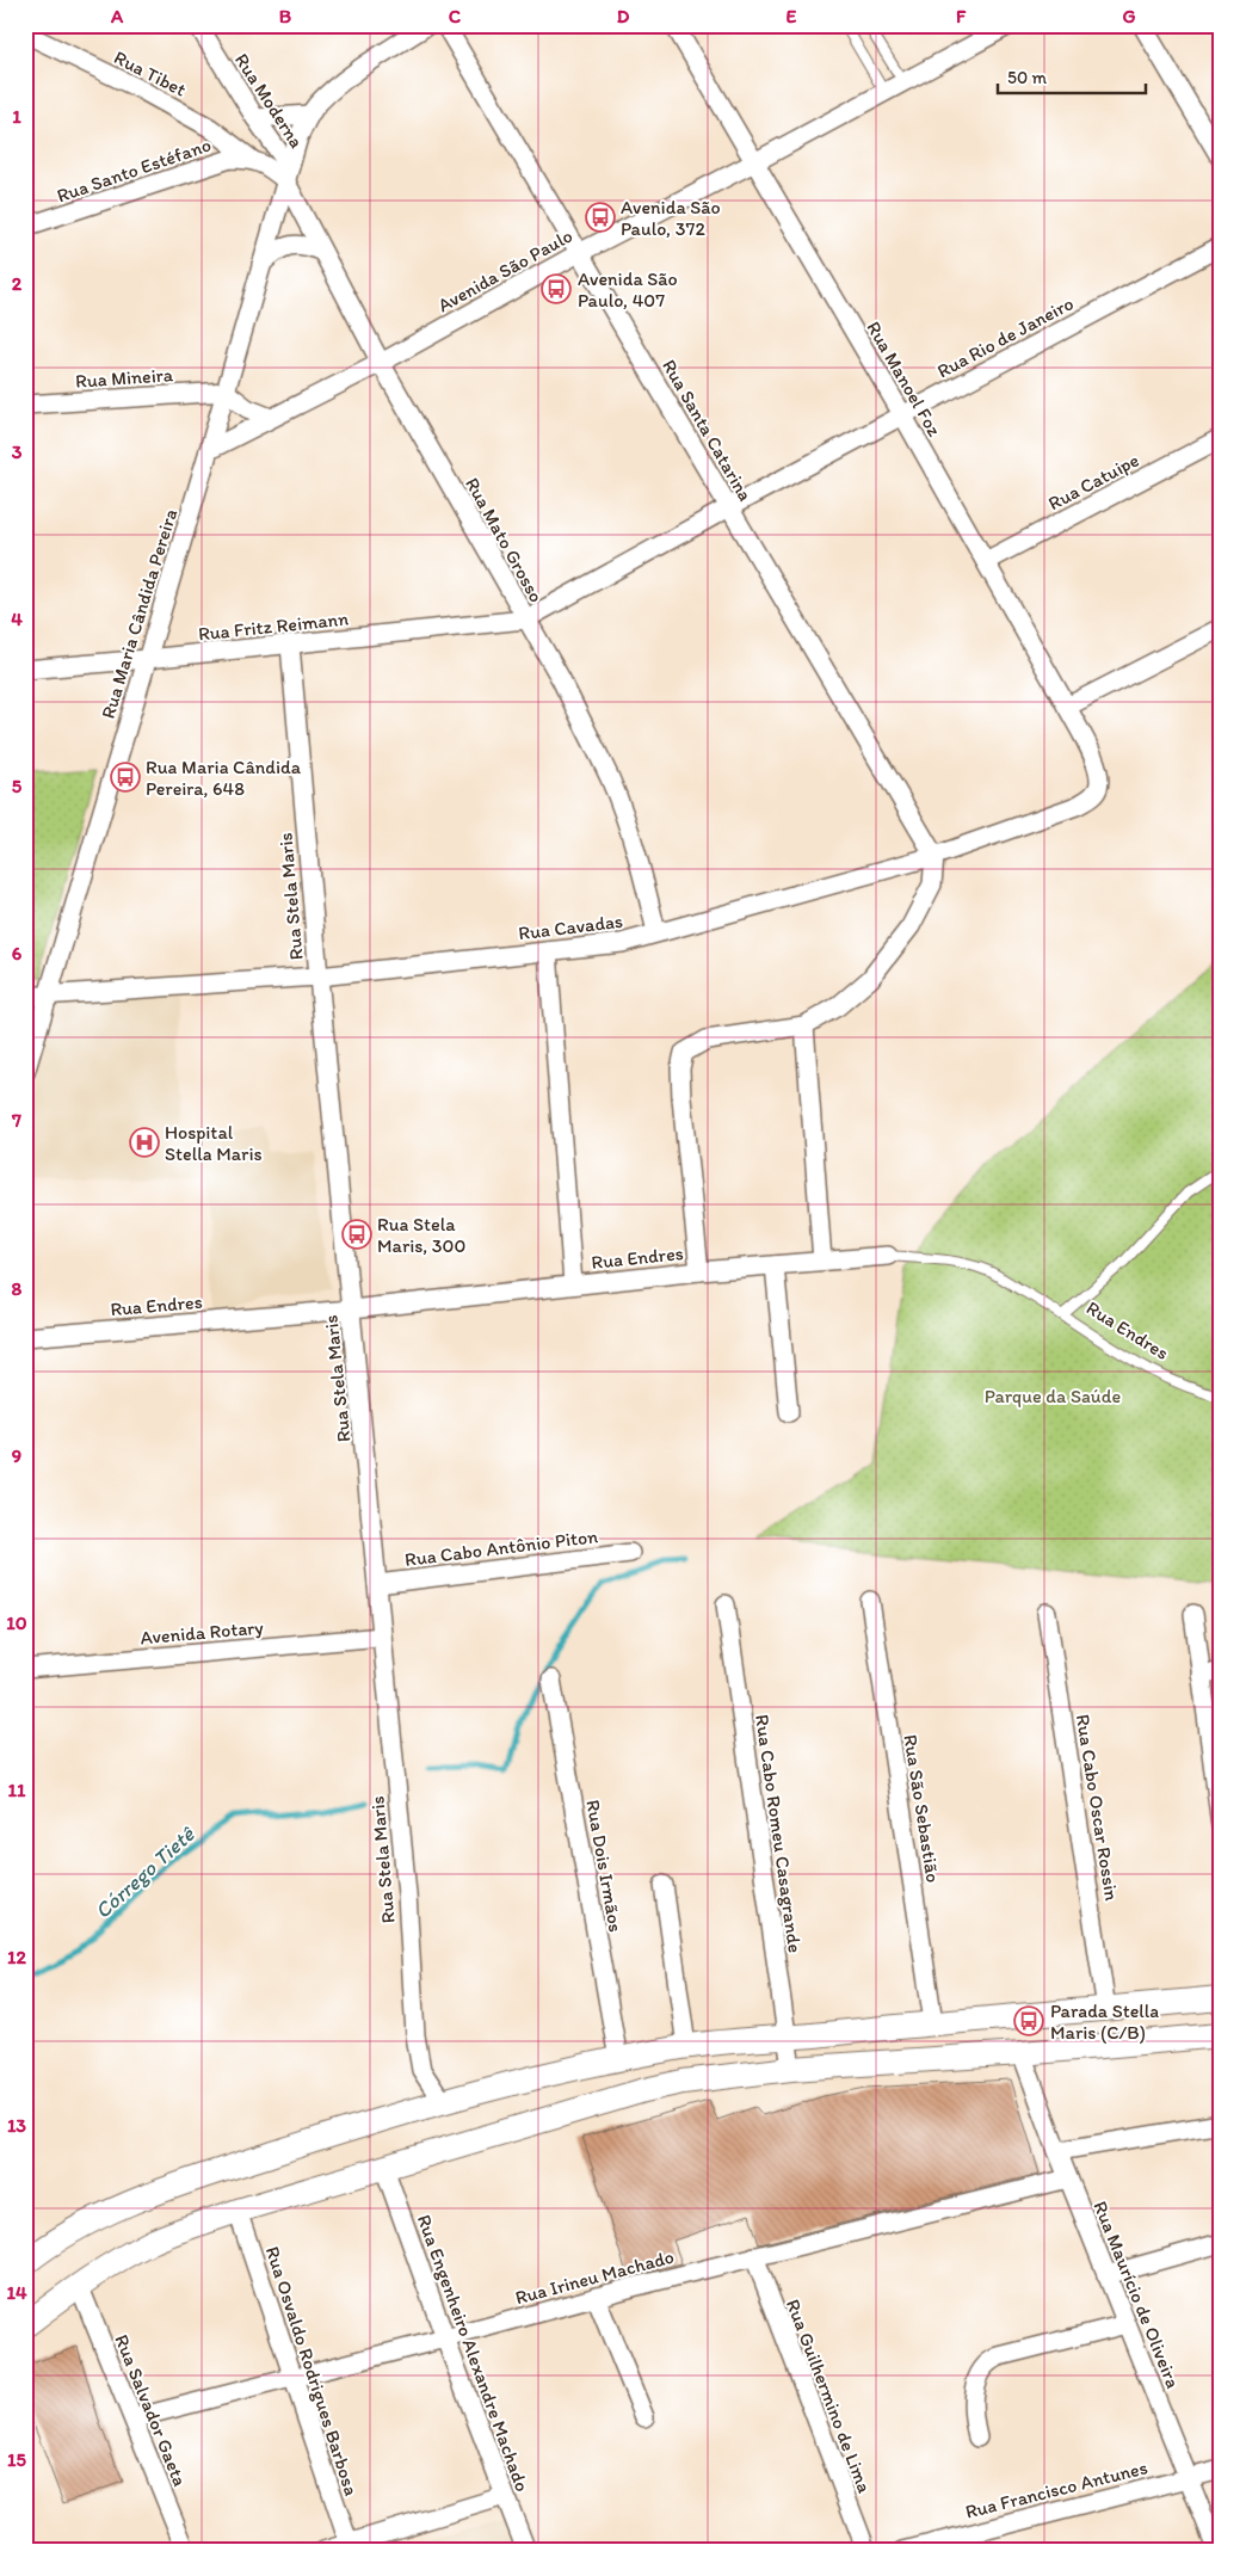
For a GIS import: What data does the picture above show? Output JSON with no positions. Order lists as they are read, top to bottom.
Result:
{
  "streets": {
    "street": [
      "Rua Tibet",
      "Rua Moderna",
      "Rua Santo Estéfano",
      "Avenida São Paulo",
      "Rua Rio de Janeiro",
      "Rua Mineira",
      "Rua Manoel Foz",
      "Rua Santa Catarina",
      "Rua Catuipe",
      "Rua Mato Grosso",
      "Rua Maria Cândida Pereira",
      "Rua Fritz Reimann",
      "Rua Stela Maris",
      "Rua Cavadas",
      "Rua Endres",
      "Rua Cabo Antônio Piton",
      "Avenida Rotary",
      "Rua Cabo Oscar Rossin",
      "Rua São Sebastião",
      "Rua Cabo Romeu Casagrande",
      "Rua Dois Irmãos",
      "Rua Irineu Machado",
      "Rua Maurício de Oliveira",
      "Rua Engenheiro Alexandre Machado",
      "Rua Osvaldo Rodrigues Barbosa",
      "Rua Guilhermino de Lima",
      "Rua Salvador Gaeta",
      "Rua Francisco Antunes"
    ]
  },
  "crossings": [
    ["Rua Tibet", "Rua Santo Estéfano"],
    ["Rua Moderna", "Rua Mato Grosso"],
    ["Rua Moderna", "Rua Maria Cândida Pereira"],
    ["Avenida São Paulo", "Rua Manoel Foz"],
    ["Avenida São Paulo", "Rua Santa Catarina"],
    ["Avenida São Paulo", "Rua Mato Grosso"],
    ["Avenida São Paulo", "Rua Maria Cândida Pereira"],
    ["Rua Rio de Janeiro", "Rua Manoel Foz"],
    ["Rua Rio de Janeiro", "Rua Santa Catarina"],
    ["Rua Rio de Janeiro", "Rua Mato Grosso"],
    ["Rua Rio de Janeiro", "Rua Fritz Reimann"],
    ["Rua Mineira", "Rua Maria Cândida Pereira"],
    ["Rua Manoel Foz", "Rua Catuipe"],
    ["Rua Manoel Foz", "Rua Cavadas"],
    ["Rua Santa Catarina", "Rua Cavadas"],
    ["Rua Mato Grosso", "Rua Maria Cândida Pereira"],
    ["Rua Mato Grosso", "Rua Fritz Reimann"],
    ["Rua Mato Grosso", "Rua Cavadas"],
    ["Rua Maria Cândida Pereira", "Rua Fritz Reimann"],
    ["Rua Maria Cândida Pereira", "Rua Cavadas"],
    ["Rua Fritz Reimann", "Rua Stela Maris"],
    ["Rua Stela Maris", "Rua Cavadas"],
    ["Rua Stela Maris", "Rua Endres"],
    ["Rua Stela Maris", "Rua Cabo Antônio Piton"],
    ["Rua Stela Maris", "Avenida Rotary"],
    ["Rua Irineu Machado", "Rua Maurício de Oliveira"],
    ["Rua Irineu Machado", "Rua Engenheiro Alexandre Machado"],
    ["Rua Irineu Machado", "Rua Osvaldo Rodrigues Barbosa"],
    ["Rua Irineu Machado", "Rua Guilhermino de Lima"],
    ["Rua Irineu Machado", "Rua Salvador Gaeta"],
    ["Rua Maurício de Oliveira", "Rua Francisco Antunes"]
  ],
  "water": ["Córrego Tietê"],
  "parks": ["Parque da Saúde"],
  "places": {
    "bus stop": [
      "Avenida São Paulo, 372",
      "Avenida São Paulo, 407",
      "Rua Maria Cândida Pereira, 648",
      "Rua Stela Maris, 300",
      "Parada Stella Maris (C/B)"
    ],
    "hospital": ["Hospital Stella Maris"]
  },
  "scale_bar": "50 m",
  "grid": {
    "columns": [
      "A",
      "B",
      "C",
      "D",
      "E",
      "F",
      "G"
    ],
    "rows": [
      "1",
      "2",
      "3",
      "4",
      "5",
      "6",
      "7",
      "8",
      "9",
      "10",
      "11",
      "12",
      "13",
      "14",
      "15"
    ]
  }
}
